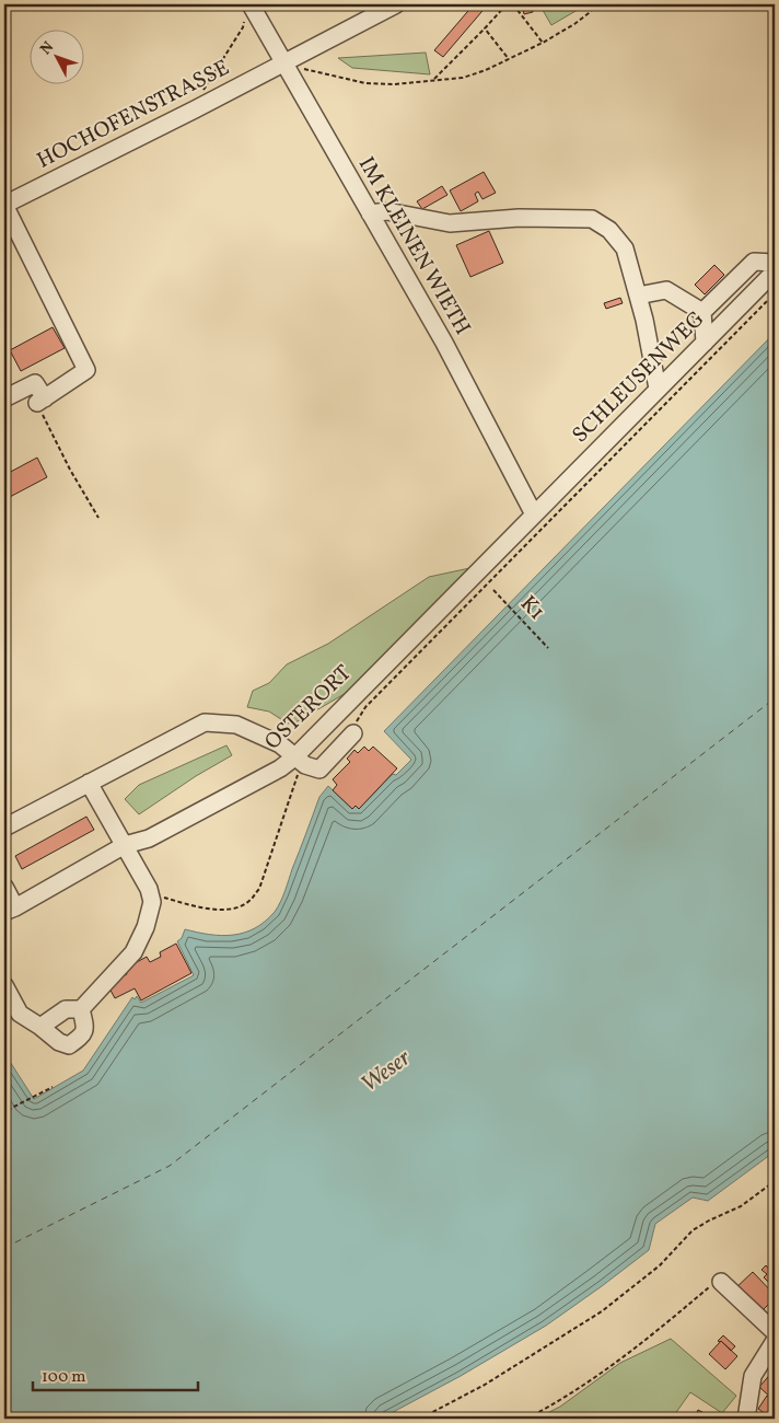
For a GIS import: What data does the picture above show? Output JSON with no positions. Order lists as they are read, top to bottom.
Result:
{
  "streets": {
    "street": [
      "HOCHOFENSTRASSE",
      "IM KLEINEN WIETH",
      "SCHLEUSENWEG",
      "OSTERORT"
    ],
    "path": ["K1"]
  },
  "crossings": [
    ["HOCHOFENSTRASSE", "IM KLEINEN WIETH"],
    ["IM KLEINEN WIETH", "SCHLEUSENWEG"],
    ["IM KLEINEN WIETH", "OSTERORT"],
    ["SCHLEUSENWEG", "OSTERORT"]
  ],
  "water": ["Weser"],
  "scale_bar": "100 m",
  "north": "top left"
}
